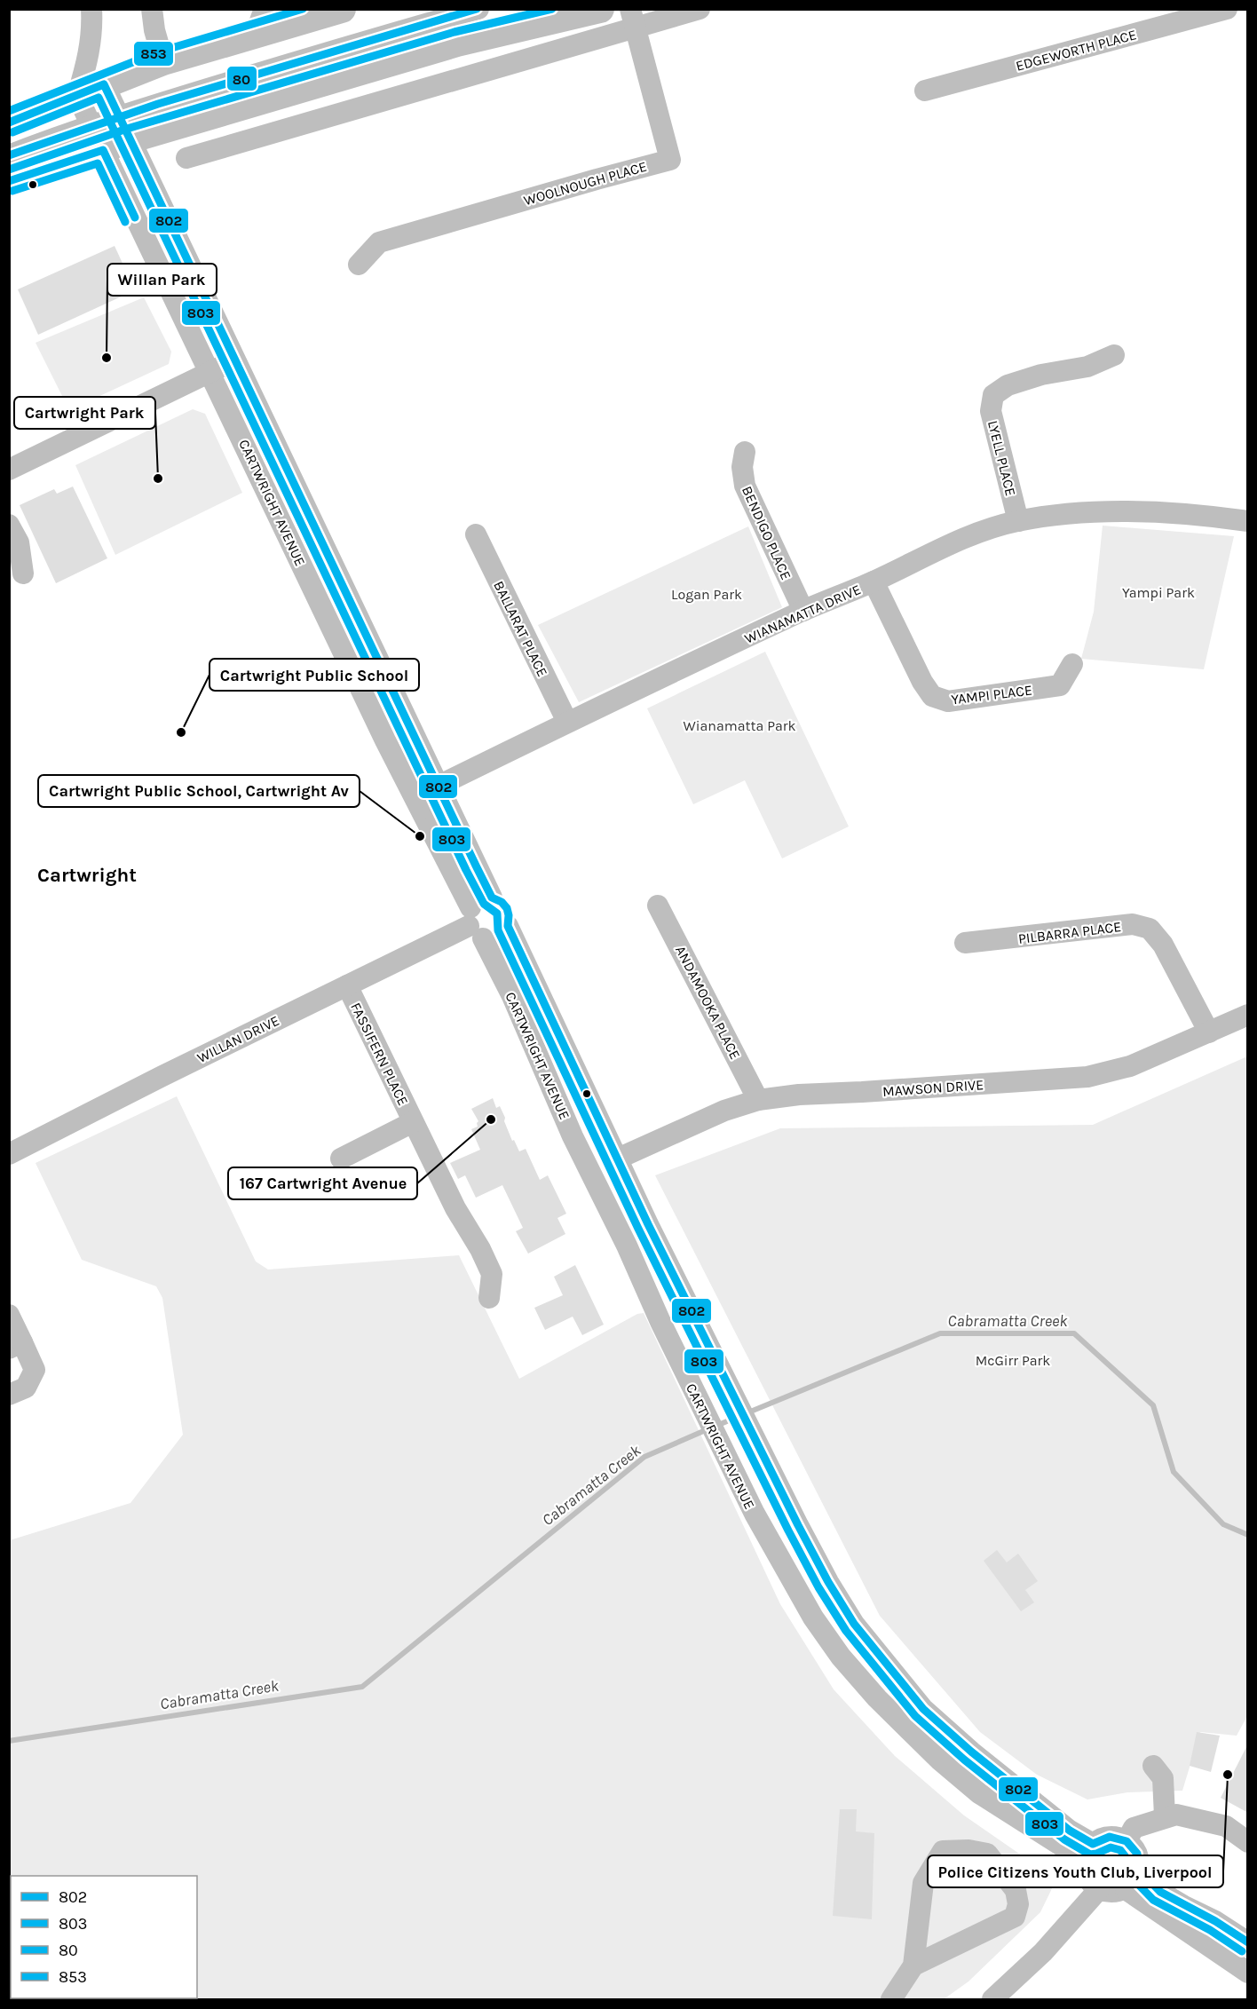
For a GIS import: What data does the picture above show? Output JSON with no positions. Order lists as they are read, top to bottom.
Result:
{
  "streets": {
    "street": [
      "EDGEWORTH PLACE",
      "WOOLNOUGH PLACE",
      "LYELL PLACE",
      "CARTWRIGHT AVENUE",
      "BENDIGO PLACE",
      "WIANAMATTA DRIVE",
      "BALLARAT PLACE",
      "YAMPI PLACE",
      "PILBARRA PLACE",
      "ANDAMOOKA PLACE",
      "WILLAN DRIVE",
      "FASSIFERN PLACE",
      "MAWSON DRIVE"
    ]
  },
  "crossings": [
    ["LYELL PLACE", "WIANAMATTA DRIVE"],
    ["CARTWRIGHT AVENUE", "WIANAMATTA DRIVE"],
    ["CARTWRIGHT AVENUE", "WILLAN DRIVE"],
    ["CARTWRIGHT AVENUE", "MAWSON DRIVE"],
    ["BENDIGO PLACE", "WIANAMATTA DRIVE"],
    ["WIANAMATTA DRIVE", "BALLARAT PLACE"],
    ["WIANAMATTA DRIVE", "YAMPI PLACE"],
    ["PILBARRA PLACE", "MAWSON DRIVE"],
    ["ANDAMOOKA PLACE", "MAWSON DRIVE"],
    ["WILLAN DRIVE", "FASSIFERN PLACE"]
  ],
  "districts": ["Cartwright"],
  "water": ["Cabramatta Creek"],
  "parks": [
    "Yampi Park",
    "Logan Park",
    "Wianamatta Park",
    "McGirr Park"
  ],
  "places": [
    "Willan Park",
    "Cartwright Park",
    "Cartwright Public School",
    "Cartwright Public School, Cartwright Av",
    "167 Cartwright Avenue",
    "Police Citizens Youth Club, Liverpool"
  ],
  "lines": [
    "transit line 80",
    "transit line 853",
    "transit line 802",
    "transit line 803"
  ],
  "legend": [
    "802",
    "803",
    "80",
    "853"
  ]
}
